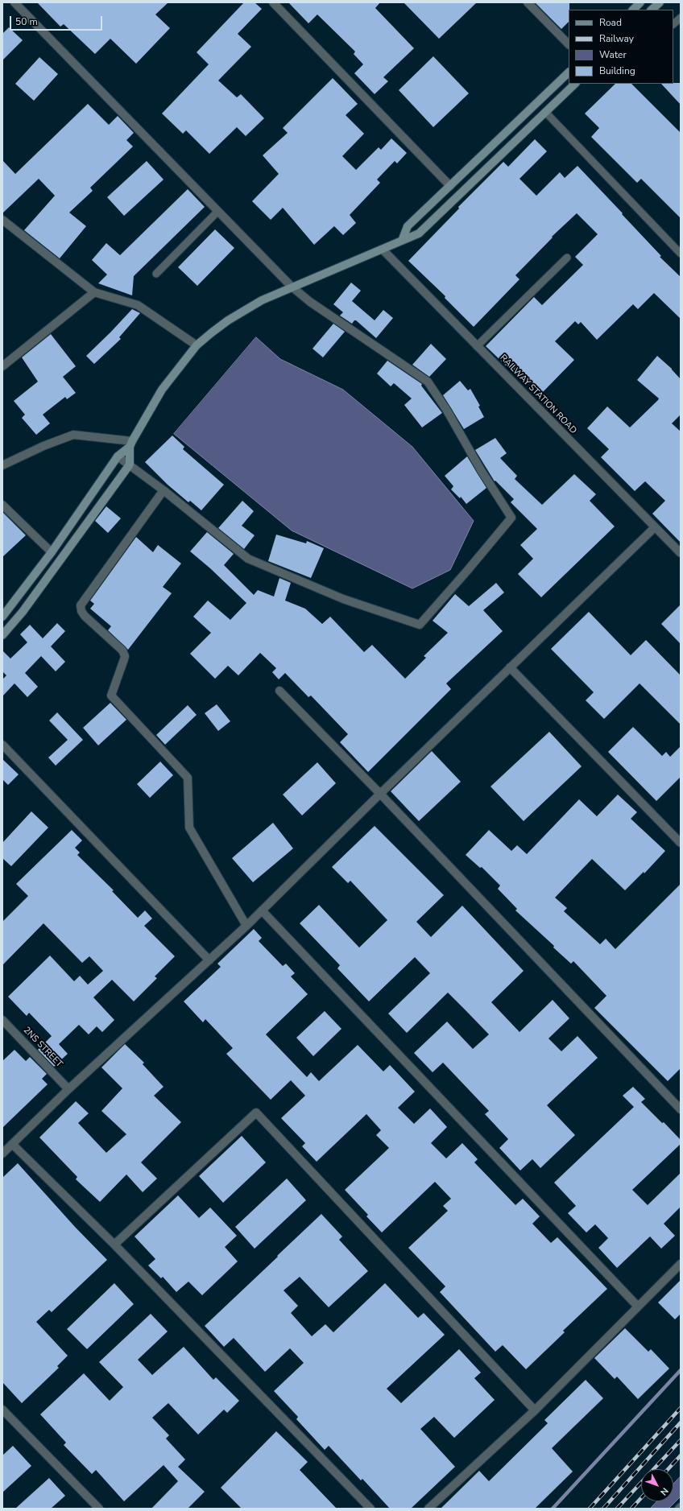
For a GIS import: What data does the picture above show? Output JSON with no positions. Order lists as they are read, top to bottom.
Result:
{
  "streets": {
    "street": ["RAILWAY STATION ROAD", "2NS STREET"]
  },
  "legend": [
    "Road",
    "Railway",
    "Water",
    "Building"
  ],
  "scale_bar": "50 m",
  "north": "bottom right"
}
